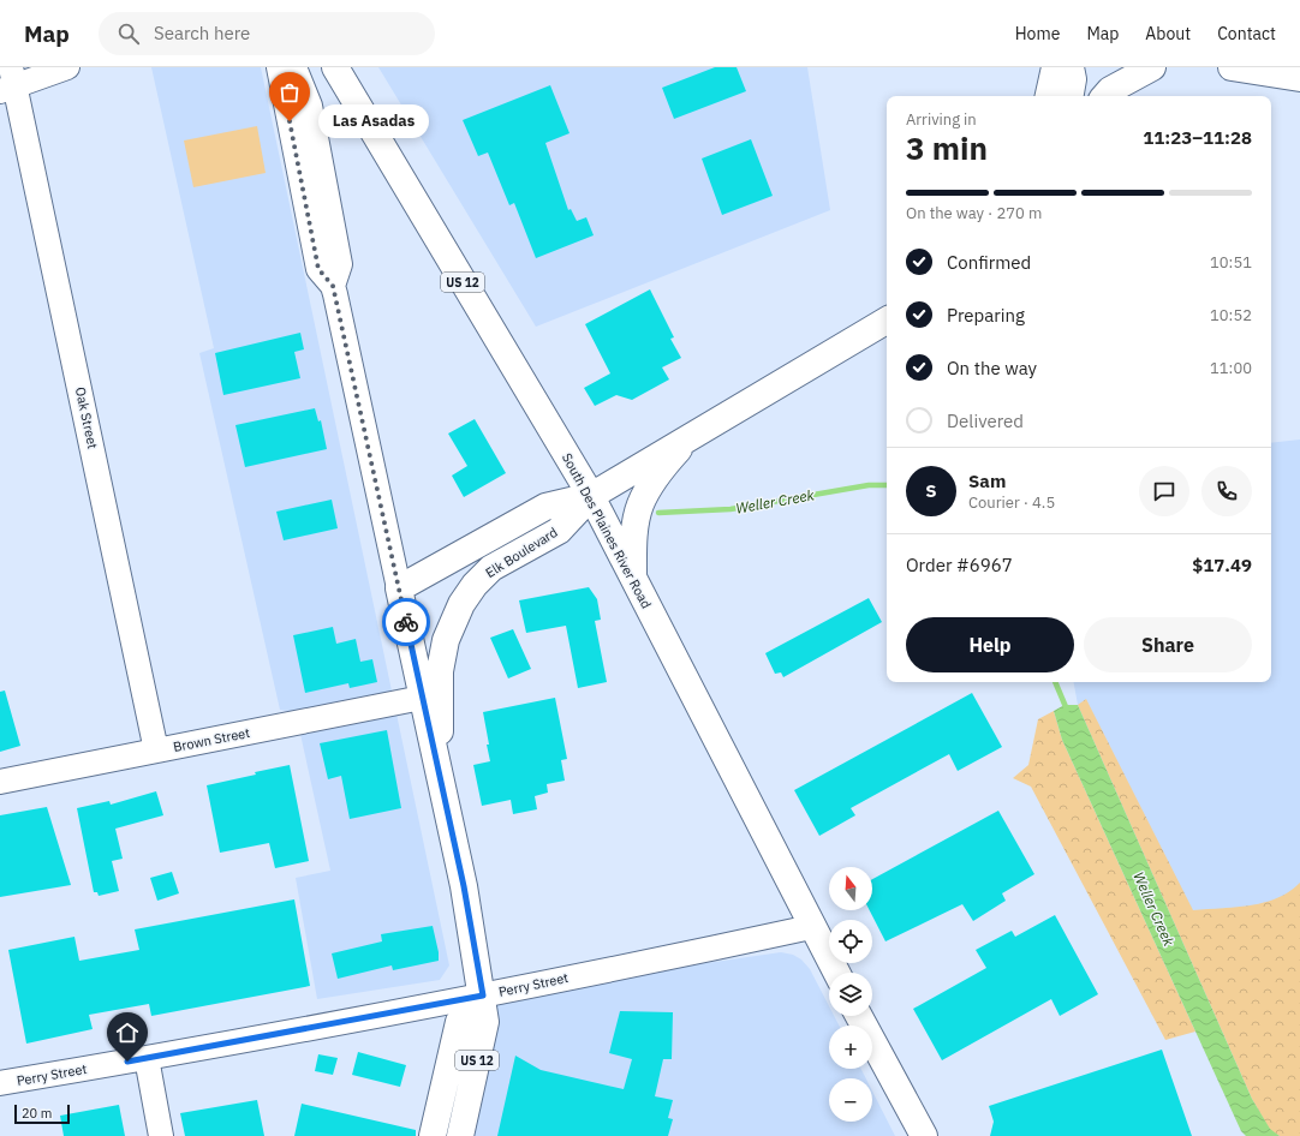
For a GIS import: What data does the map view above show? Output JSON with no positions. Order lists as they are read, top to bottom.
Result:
{
  "streets": {
    "main road": ["US 12", "South Des Plaines River Road", "Elk Boulevard"],
    "street": ["Oak Street", "Brown Street", "Perry Street"]
  },
  "crossings": [
    ["US 12", "Elk Boulevard"],
    ["US 12", "Brown Street"],
    ["US 12", "Perry Street"],
    ["Oak Street", "Brown Street"],
    ["South Des Plaines River Road", "Elk Boulevard"],
    ["South Des Plaines River Road", "Perry Street"]
  ],
  "water": ["Weller Creek"],
  "places": ["Las Asadas"],
  "scale_bar": "20 m",
  "north": "top",
  "page": {
    "header": "Map",
    "search": "Search here",
    "nav": [
      "Home",
      "Map",
      "About",
      "Contact"
    ],
    "heading": ["3 min", "Arriving in", "11:23–11:28"],
    "panel": [
      "Sam",
      "Courier · 4.5",
      "Order #6967",
      "$17.49"
    ],
    "bubble": "Las Asadas",
    "bar": "On the way · 270 m",
    "list": [
      ["Confirmed", "10:51"],
      ["Preparing", "10:52"],
      ["On the way", "11:00"],
      "Delivered"
    ],
    "round": "S",
    "buttons": ["Help", "Share"],
    "map_buttons": ["+", "−"],
    "scale": "20 m"
  }
}
